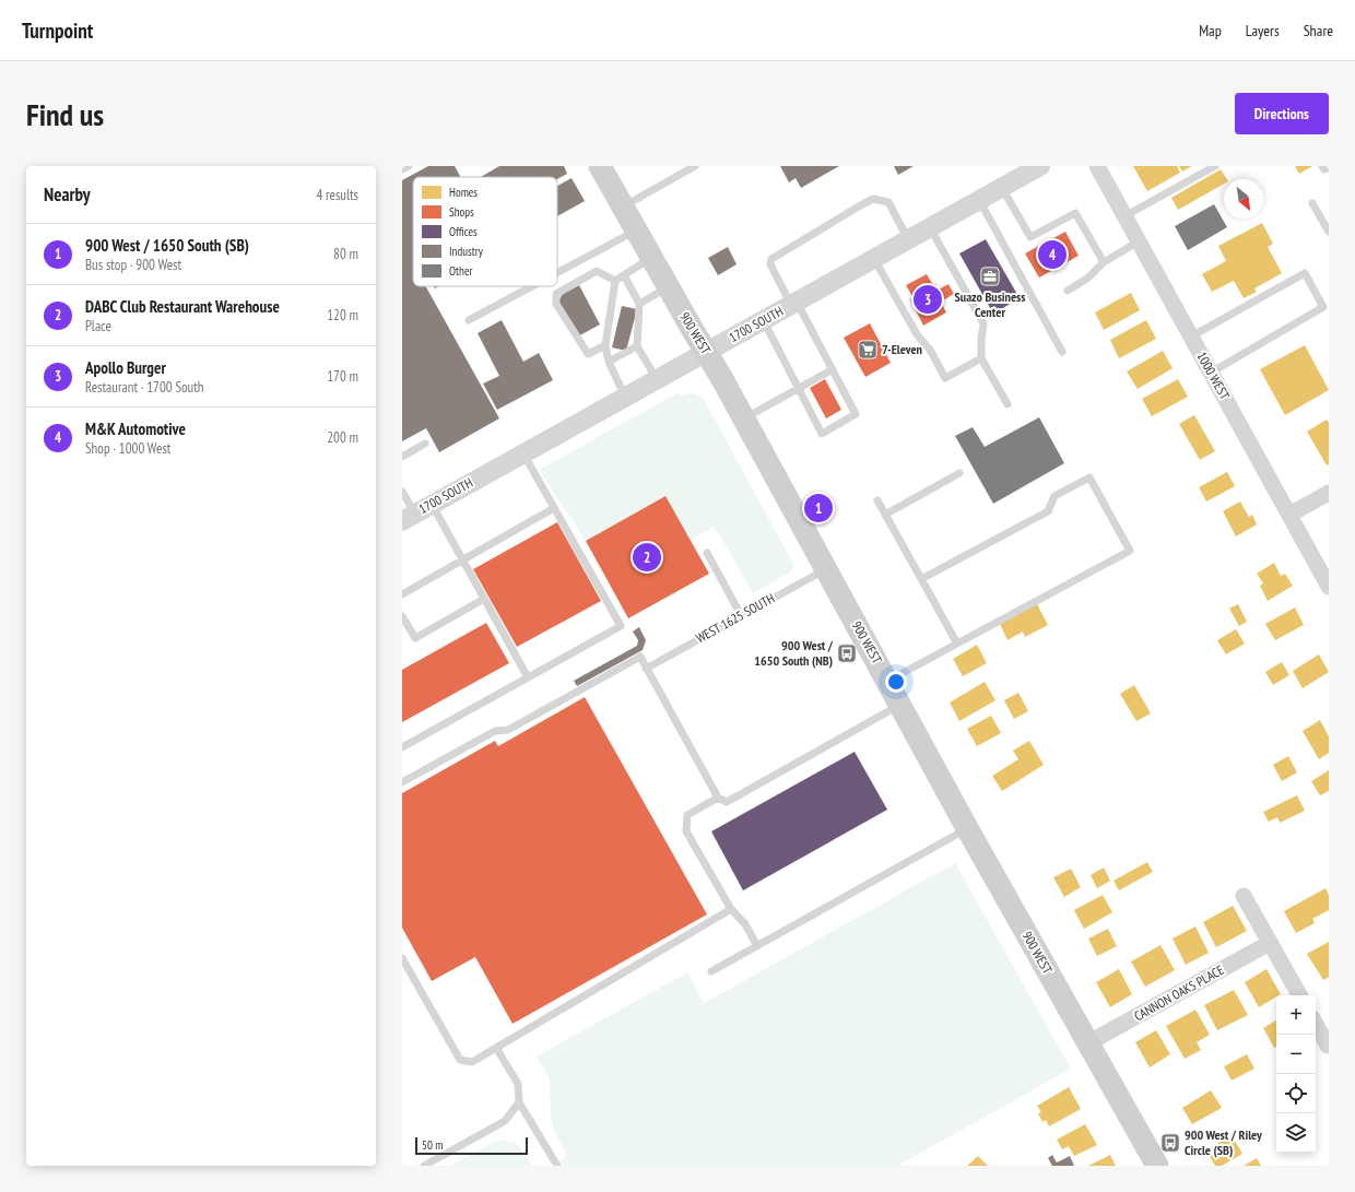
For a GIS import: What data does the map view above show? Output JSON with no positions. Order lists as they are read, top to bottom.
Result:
{
  "streets": {
    "main road": ["900 WEST"],
    "street": ["1700 SOUTH", "1000 WEST", "CANNON OAKS PLACE"],
    "lane": ["WEST 1625 SOUTH"]
  },
  "crossings": [
    ["1700 SOUTH", "900 WEST"],
    ["900 WEST", "WEST 1625 SOUTH"],
    ["900 WEST", "CANNON OAKS PLACE"]
  ],
  "places": {
    "office": ["Suazo Business Center"],
    "supermarket": ["7-Eleven"],
    "bus stop": ["900 West / 1650 South (NB)", "900 West / Riley Circle (SB)"]
  },
  "legend": [
    "Homes",
    "Shops",
    "Offices",
    "Industry",
    "Other"
  ],
  "scale_bar": "50 m",
  "north": "bottom right",
  "page": {
    "header": "Turnpoint",
    "nav": ["Map", "Layers", "Share"],
    "buttons": "Directions",
    "title": "Find us",
    "heading": ["Nearby", "4 results"],
    "list": [
      {
        "mark": "1",
        "name": "900 West / 1650 South (SB)",
        "note": "Bus stop · 900 West",
        "value": "80 m"
      },
      {
        "mark": "2",
        "name": "DABC Club Restaurant Warehouse",
        "note": "Place",
        "value": "120 m"
      },
      {
        "mark": "3",
        "name": "Apollo Burger",
        "note": "Restaurant · 1700 South",
        "value": "170 m"
      },
      {
        "mark": "4",
        "name": "M&K Automotive",
        "note": "Shop · 1000 West",
        "value": "200 m"
      }
    ],
    "pins": [
      "4",
      "3",
      "1",
      "2"
    ],
    "map_buttons": ["+", "−"],
    "scale": "50 m"
  }
}
